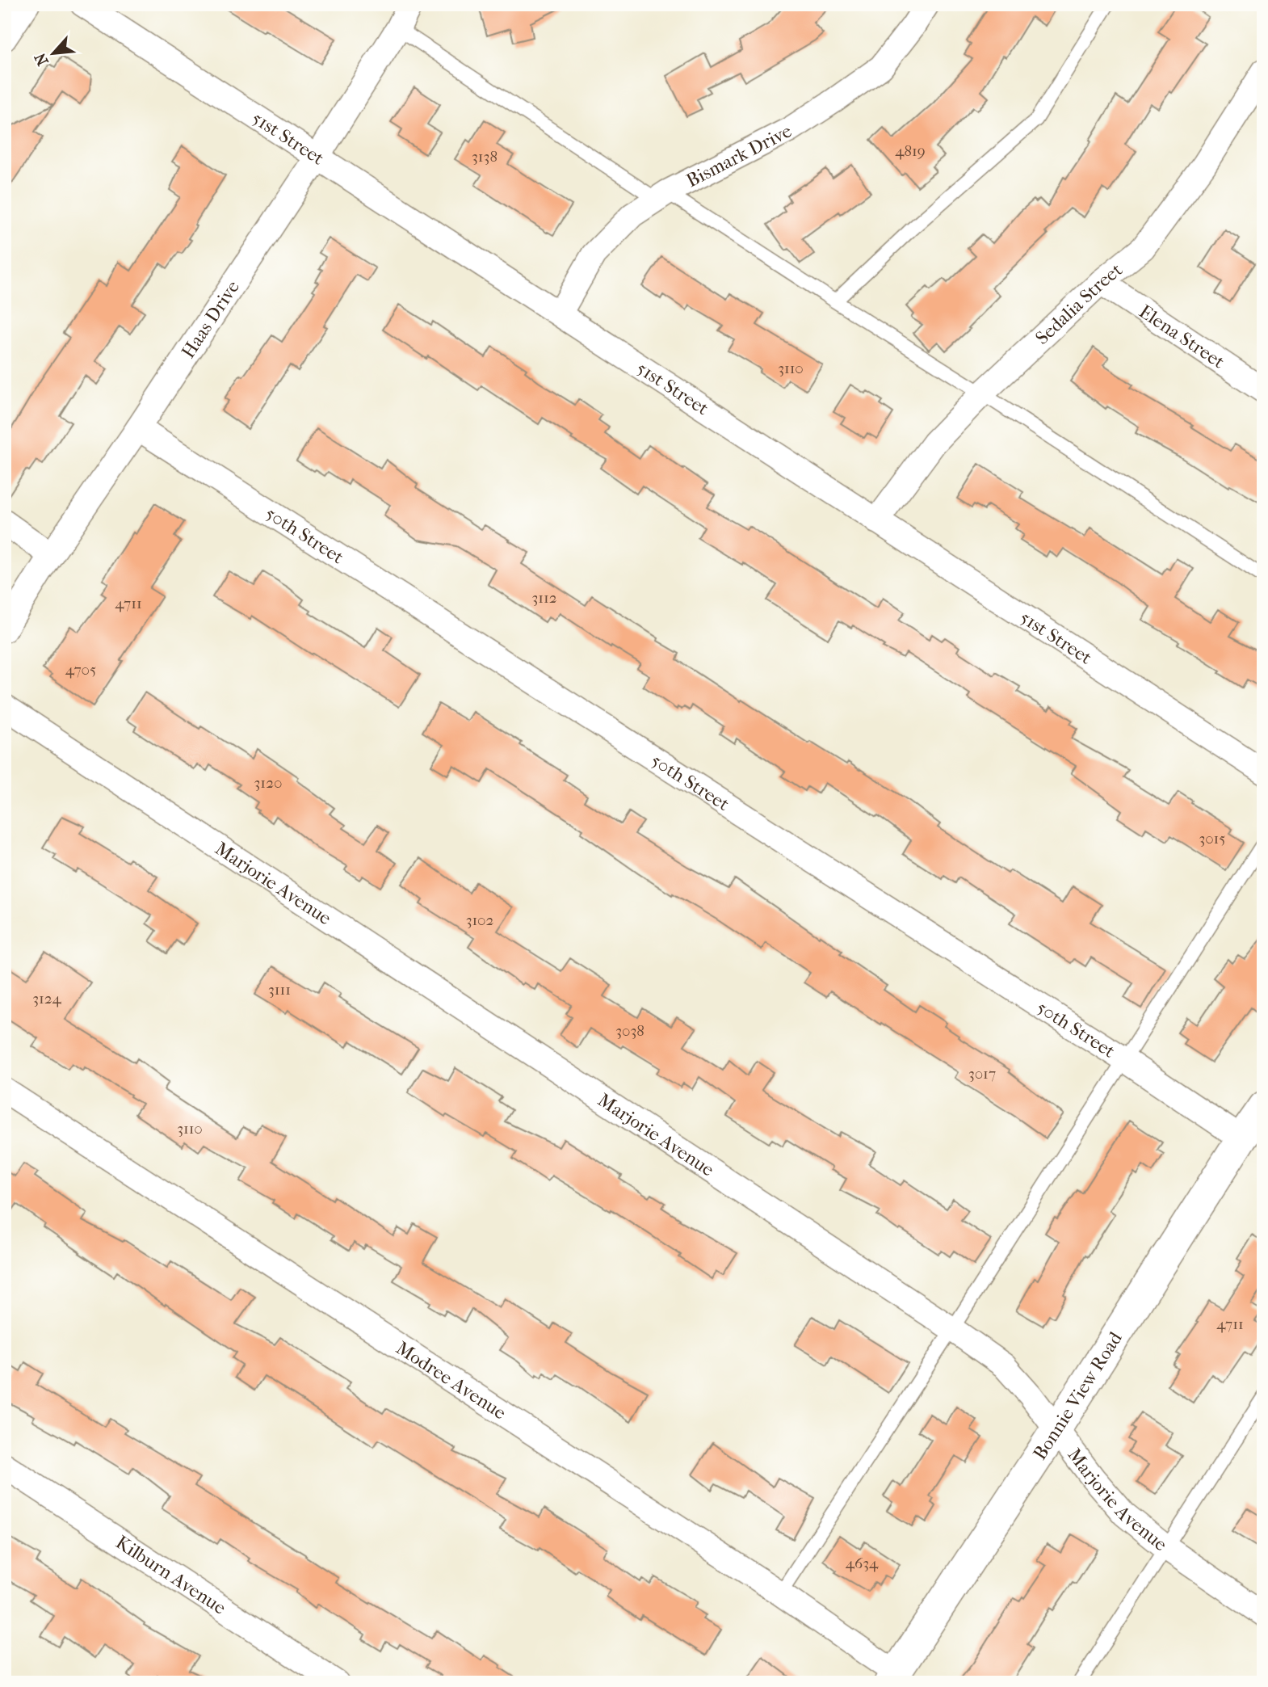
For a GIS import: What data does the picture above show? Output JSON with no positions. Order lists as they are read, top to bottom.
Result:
{
  "streets": {
    "street": [
      "51st Street",
      "Bismark Drive",
      "Sedalia Street",
      "Haas Drive",
      "Elena Street",
      "50th Street",
      "Marjorie Avenue",
      "Modree Avenue",
      "Bonnie View Road",
      "Kilburn Avenue"
    ]
  },
  "crossings": [
    ["51st Street", "Bismark Drive"],
    ["51st Street", "Sedalia Street"],
    ["51st Street", "Haas Drive"],
    ["Sedalia Street", "Elena Street"],
    ["Haas Drive", "50th Street"],
    ["50th Street", "Bonnie View Road"],
    ["Marjorie Avenue", "Bonnie View Road"],
    ["Modree Avenue", "Bonnie View Road"]
  ],
  "house_numbers": [
    "4819",
    "3138",
    "3110",
    "3112",
    "4711",
    "4705",
    "3120",
    "3015",
    "3102",
    "3111",
    "3124",
    "3038",
    "3017",
    "3110",
    "4711",
    "4634"
  ],
  "north": "bottom left"
}
